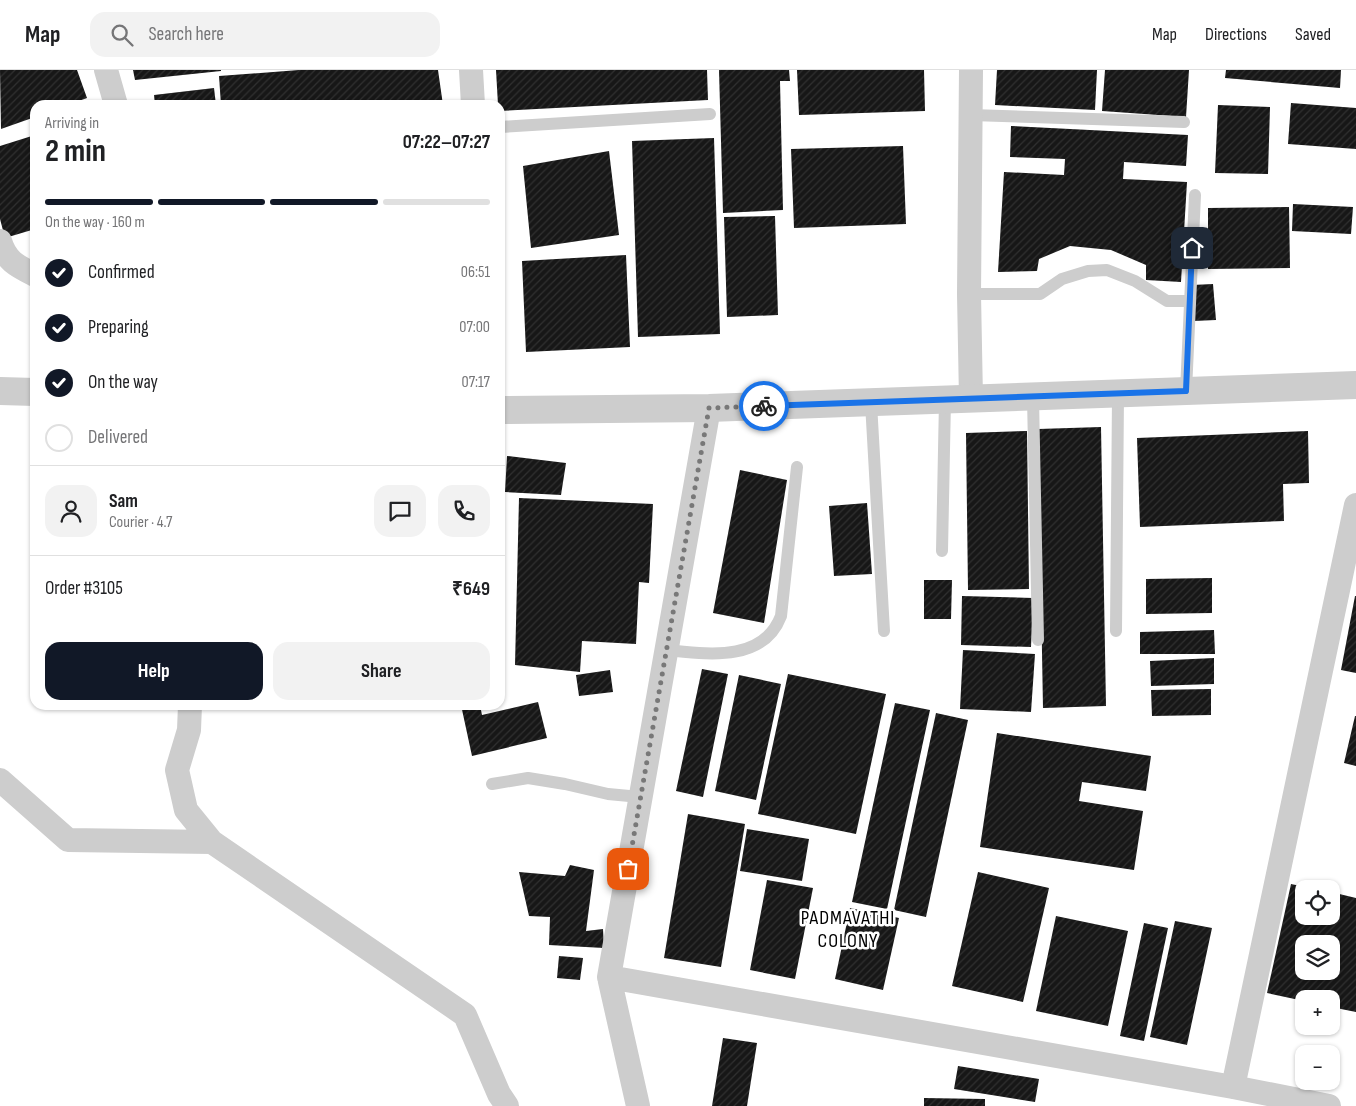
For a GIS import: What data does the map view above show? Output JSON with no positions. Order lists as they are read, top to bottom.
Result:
{
  "districts": ["PADMAVATHI COLONY"],
  "page": {
    "header": "Map",
    "search": "Search here",
    "nav": ["Map", "Directions", "Saved"],
    "heading": ["2 min", "Arriving in", "07:22–07:27"],
    "panel": [
      "Sam",
      "Courier · 4.7",
      "Order #3105",
      "₹649"
    ],
    "bar": "On the way · 160 m",
    "list": [
      ["Confirmed", "06:51"],
      ["Preparing", "07:00"],
      ["On the way", "07:17"],
      "Delivered"
    ],
    "buttons": ["Help", "Share"],
    "map_buttons": ["+", "−"]
  }
}
